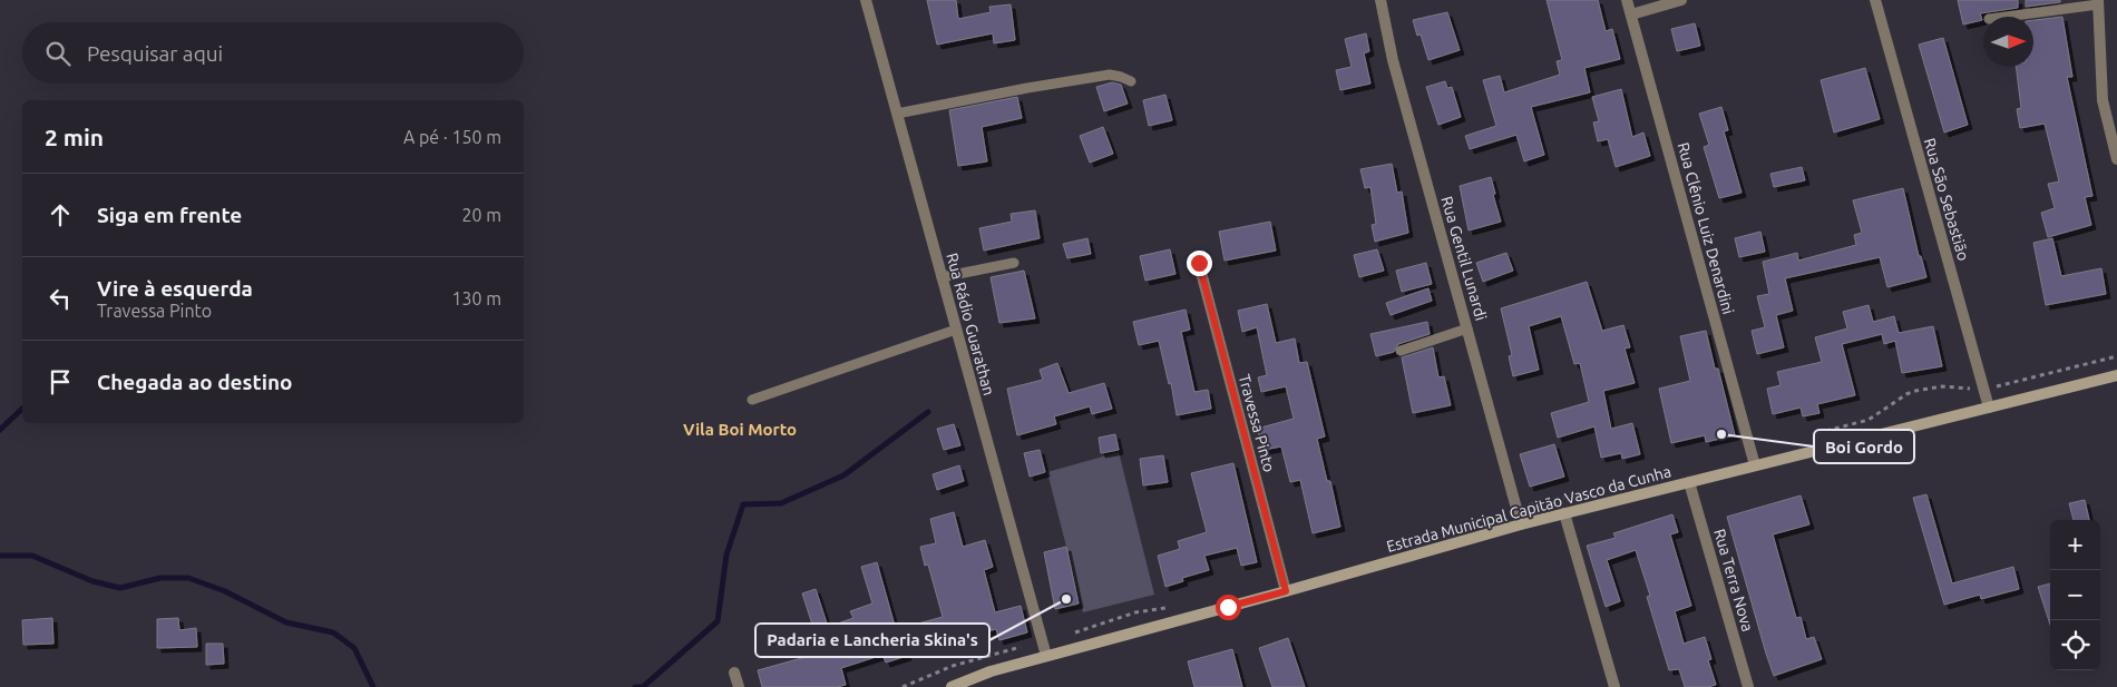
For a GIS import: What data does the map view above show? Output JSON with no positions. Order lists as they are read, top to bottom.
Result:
{
  "streets": {
    "street": [
      "Rua São Sebastião",
      "Rua Clênio Luiz Denardini",
      "Rua Gentil Lunardi",
      "Rua Rádio Guarathan",
      "Travessa Pinto",
      "Estrada Municipal Capitão Vasco da Cunha",
      "Rua Terra Nova"
    ]
  },
  "crossings": [
    ["Rua São Sebastião", "Estrada Municipal Capitão Vasco da Cunha"],
    ["Rua Clênio Luiz Denardini", "Estrada Municipal Capitão Vasco da Cunha"],
    ["Rua Gentil Lunardi", "Estrada Municipal Capitão Vasco da Cunha"],
    ["Rua Rádio Guarathan", "Estrada Municipal Capitão Vasco da Cunha"],
    ["Travessa Pinto", "Estrada Municipal Capitão Vasco da Cunha"],
    ["Estrada Municipal Capitão Vasco da Cunha", "Rua Terra Nova"]
  ],
  "districts": ["Vila Boi Morto"],
  "places": ["Boi Gordo", "Padaria e Lancheria Skina's"],
  "north": "right",
  "page": {
    "search": "Pesquisar aqui",
    "heading": ["2 min", "A pé · 150 m"],
    "list": [
      ["Siga em frente", "20 m"],
      ["Vire à esquerda", "Travessa Pinto", "130 m"],
      "Chegada ao destino"
    ],
    "map_buttons": ["+", "−"]
  }
}
